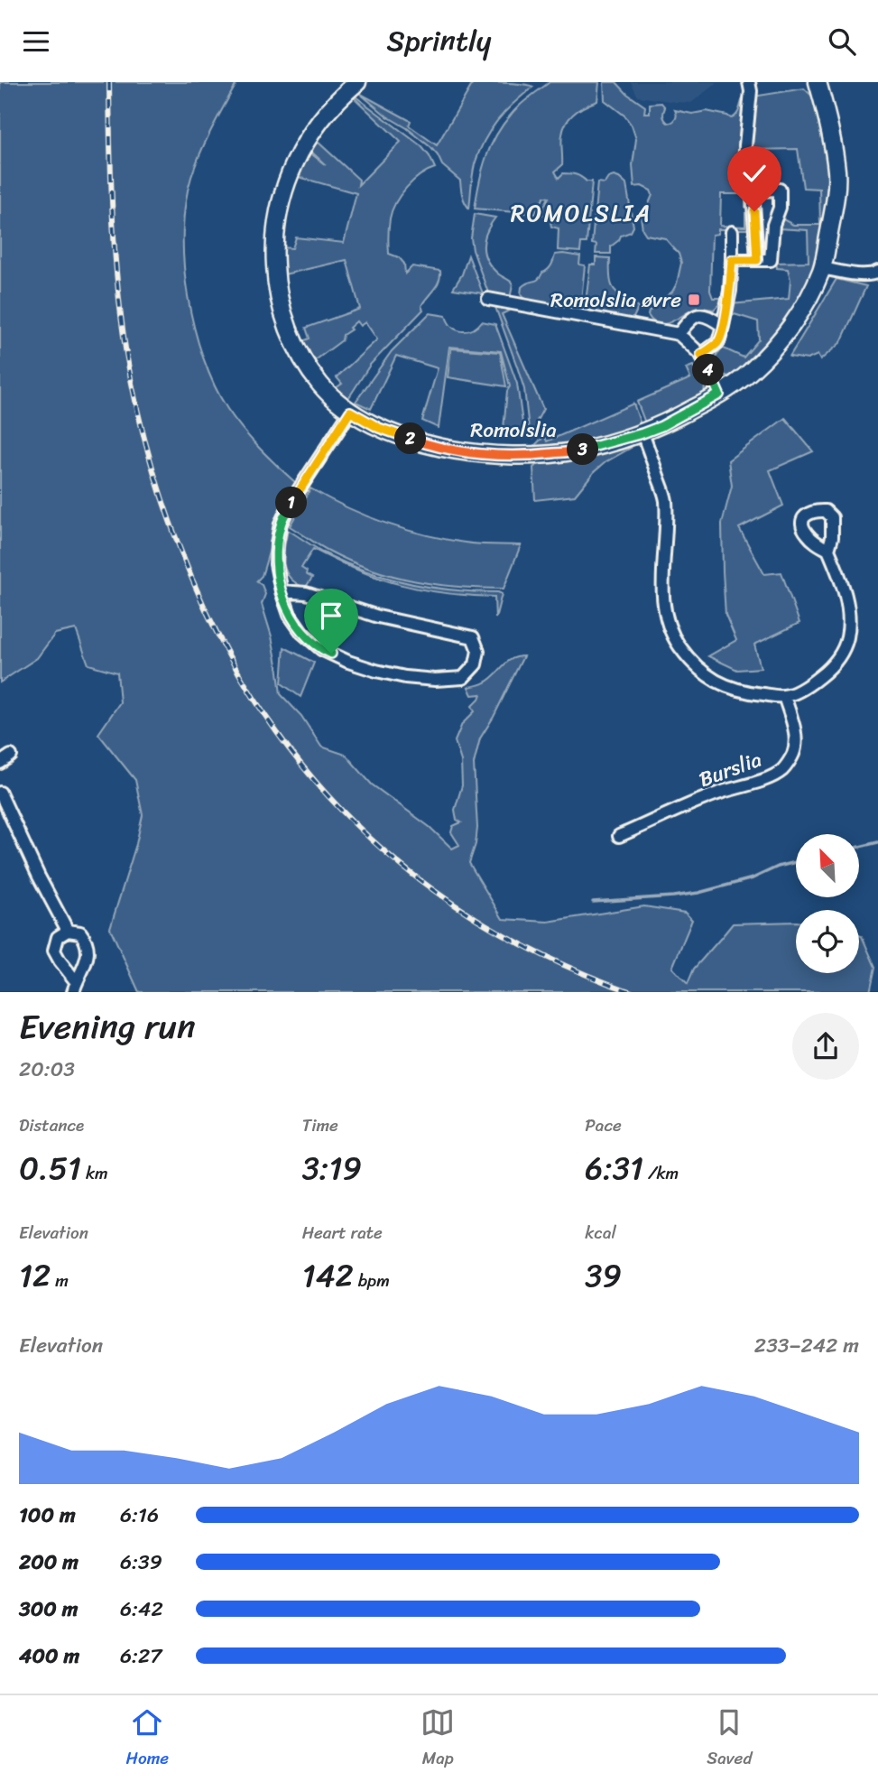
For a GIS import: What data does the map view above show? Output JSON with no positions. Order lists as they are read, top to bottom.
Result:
{
  "streets": {
    "street": ["Romolslia", "Burslia"]
  },
  "districts": ["ROMOLSLIA"],
  "places": {
    "transit": ["Romolslia øvre"]
  },
  "north": "top left",
  "page": {
    "header": "Sprintly",
    "pins": [
      "4",
      "2",
      "3",
      "1"
    ],
    "heading": ["Evening run", "20:03"],
    "stats": [
      ["Distance", "0.51 km"],
      ["Time", "3:19"],
      ["Pace", "6:31 /km"],
      ["Elevation", "12 m"],
      ["Heart rate", "142 bpm"],
      ["kcal", "39"]
    ],
    "chart": ["Elevation", "233–242 m"],
    "list": [
      {
        "name": "100 m",
        "note": "6:16"
      },
      {
        "name": "200 m",
        "note": "6:39"
      },
      {
        "name": "300 m",
        "note": "6:42"
      },
      {
        "name": "400 m",
        "note": "6:27"
      }
    ],
    "tabs": ["Home", "Map", "Saved"]
  }
}
